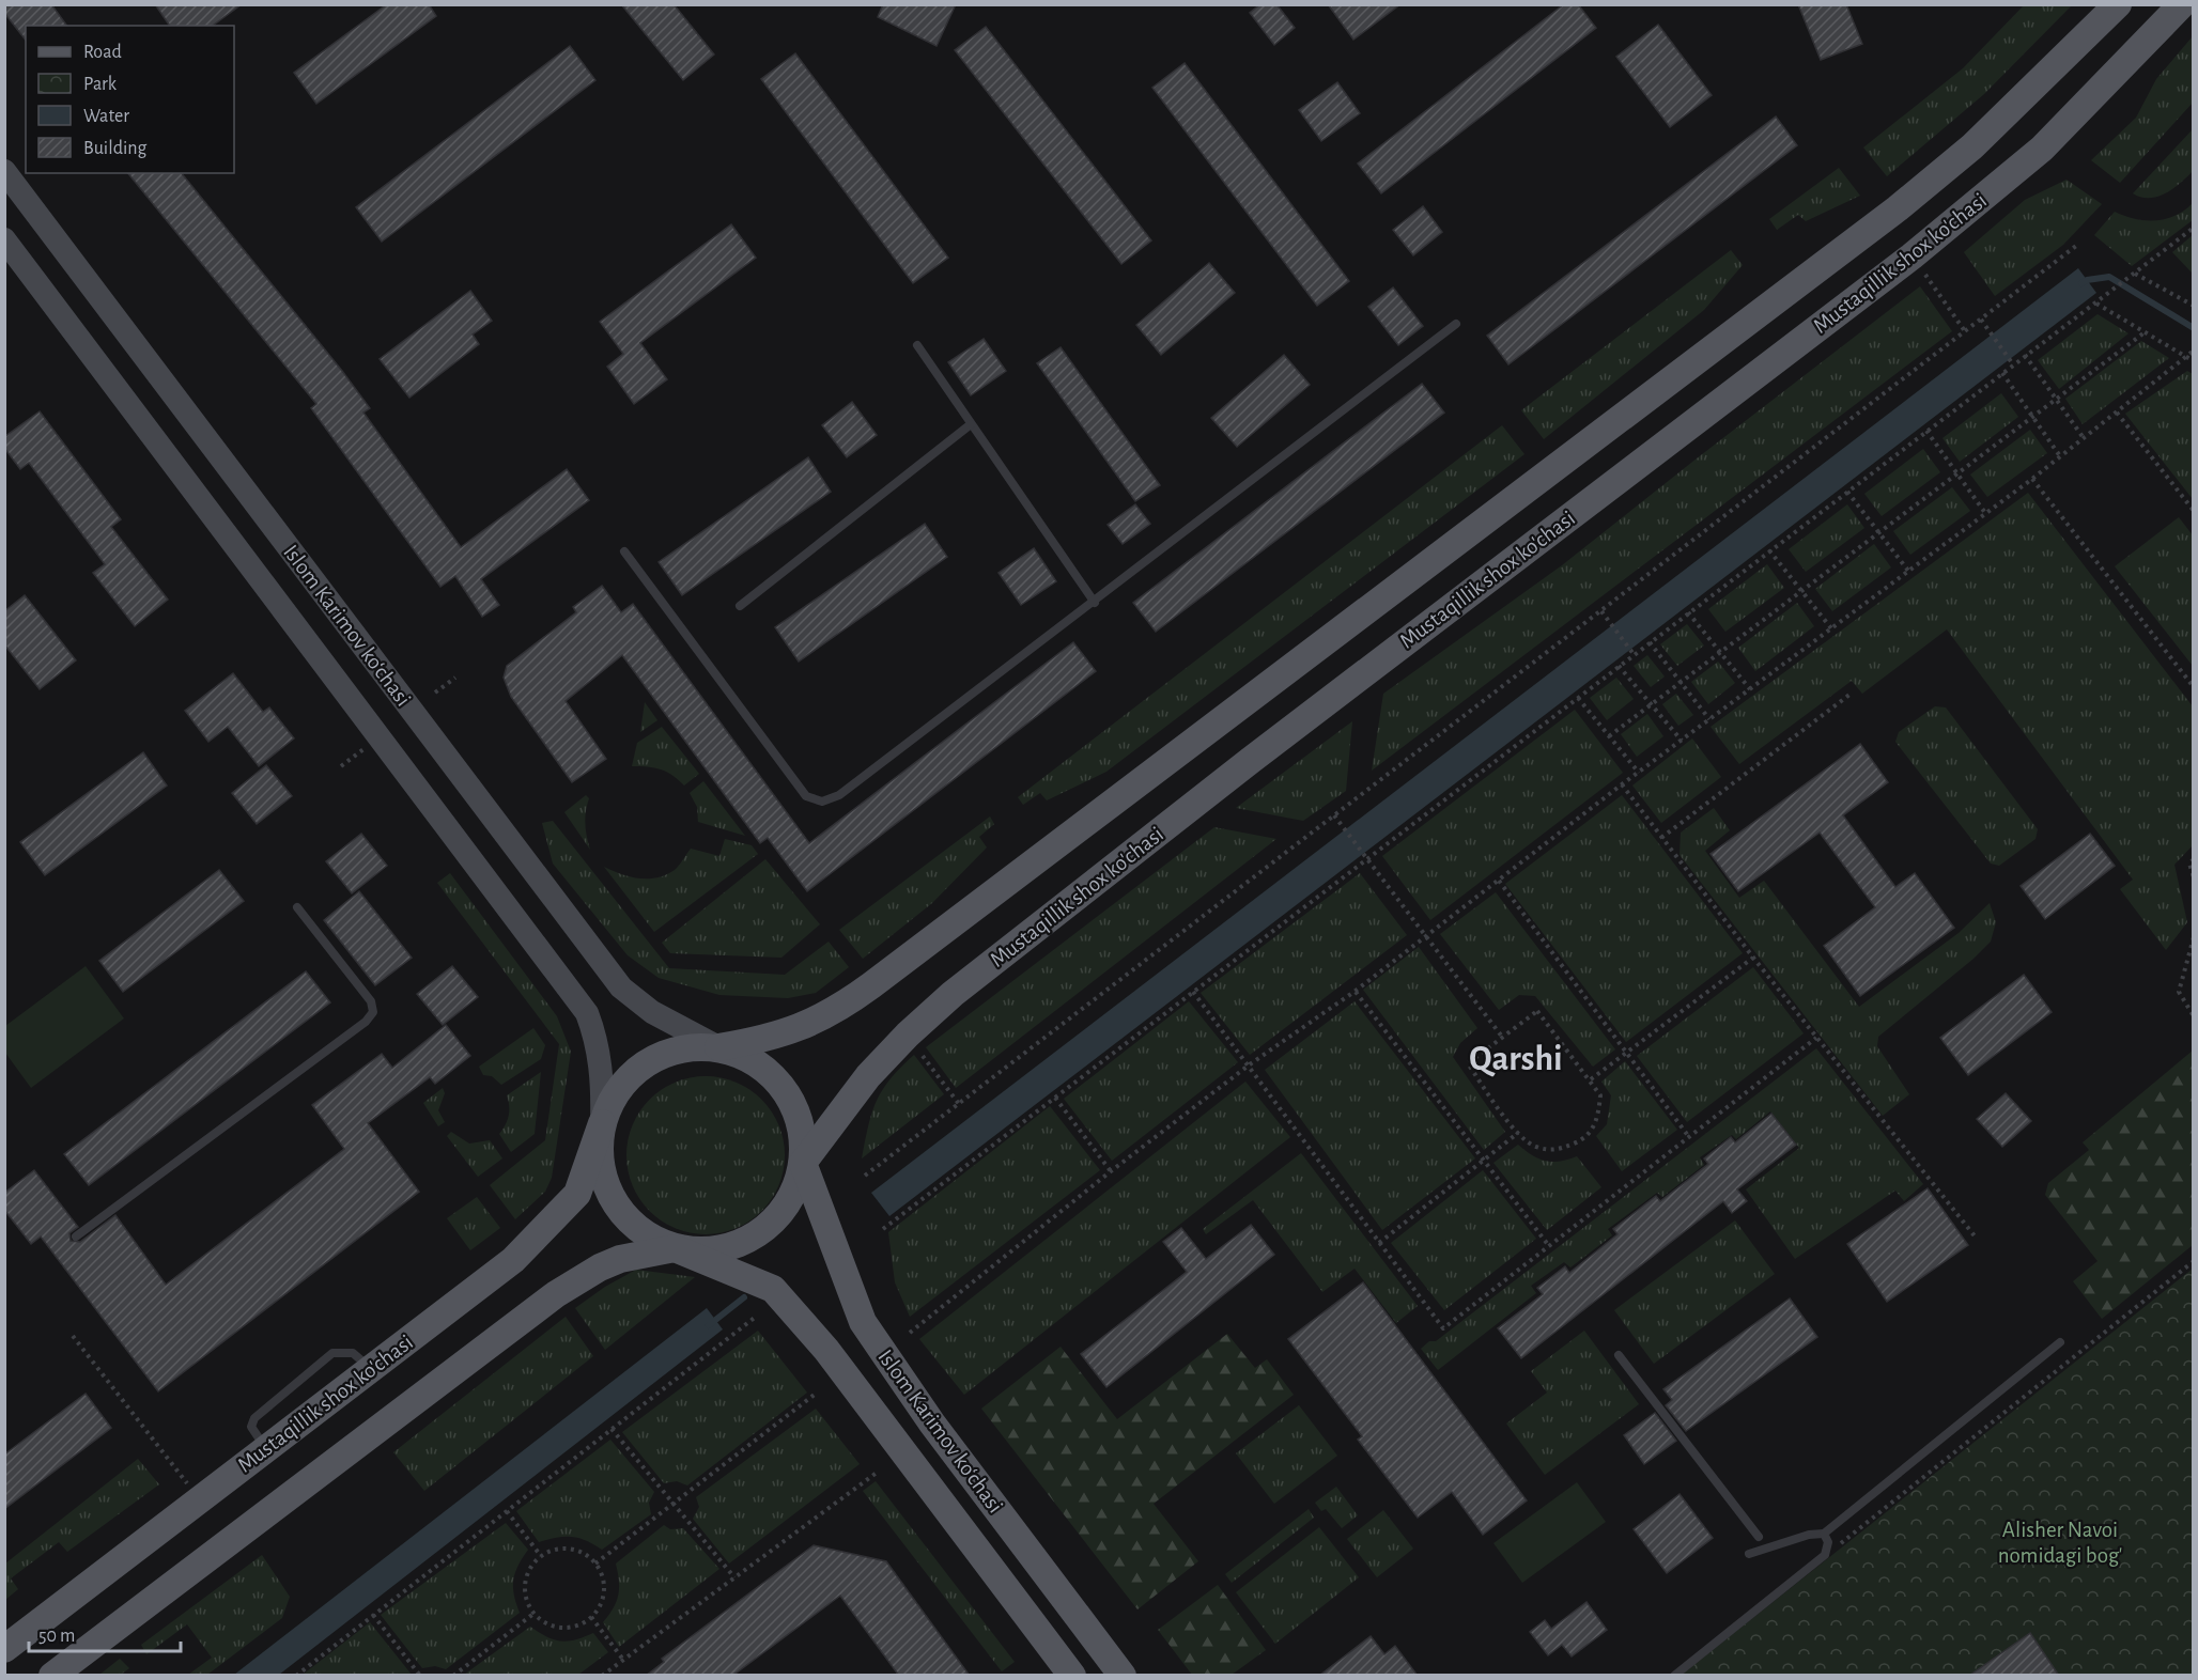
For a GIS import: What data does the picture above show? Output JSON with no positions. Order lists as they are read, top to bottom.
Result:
{
  "streets": {
    "main road": ["Mustaqillik shox ko'chasi", "Islom Karimov ko‘chasi"]
  },
  "crossings": [
    ["Mustaqillik shox ko'chasi", "Islom Karimov ko‘chasi"]
  ],
  "districts": ["Qarshi"],
  "parks": ["Alisher Navoi nomidagi bog'"],
  "legend": [
    "Road",
    "Park",
    "Water",
    "Building"
  ],
  "scale_bar": "50 m"
}
